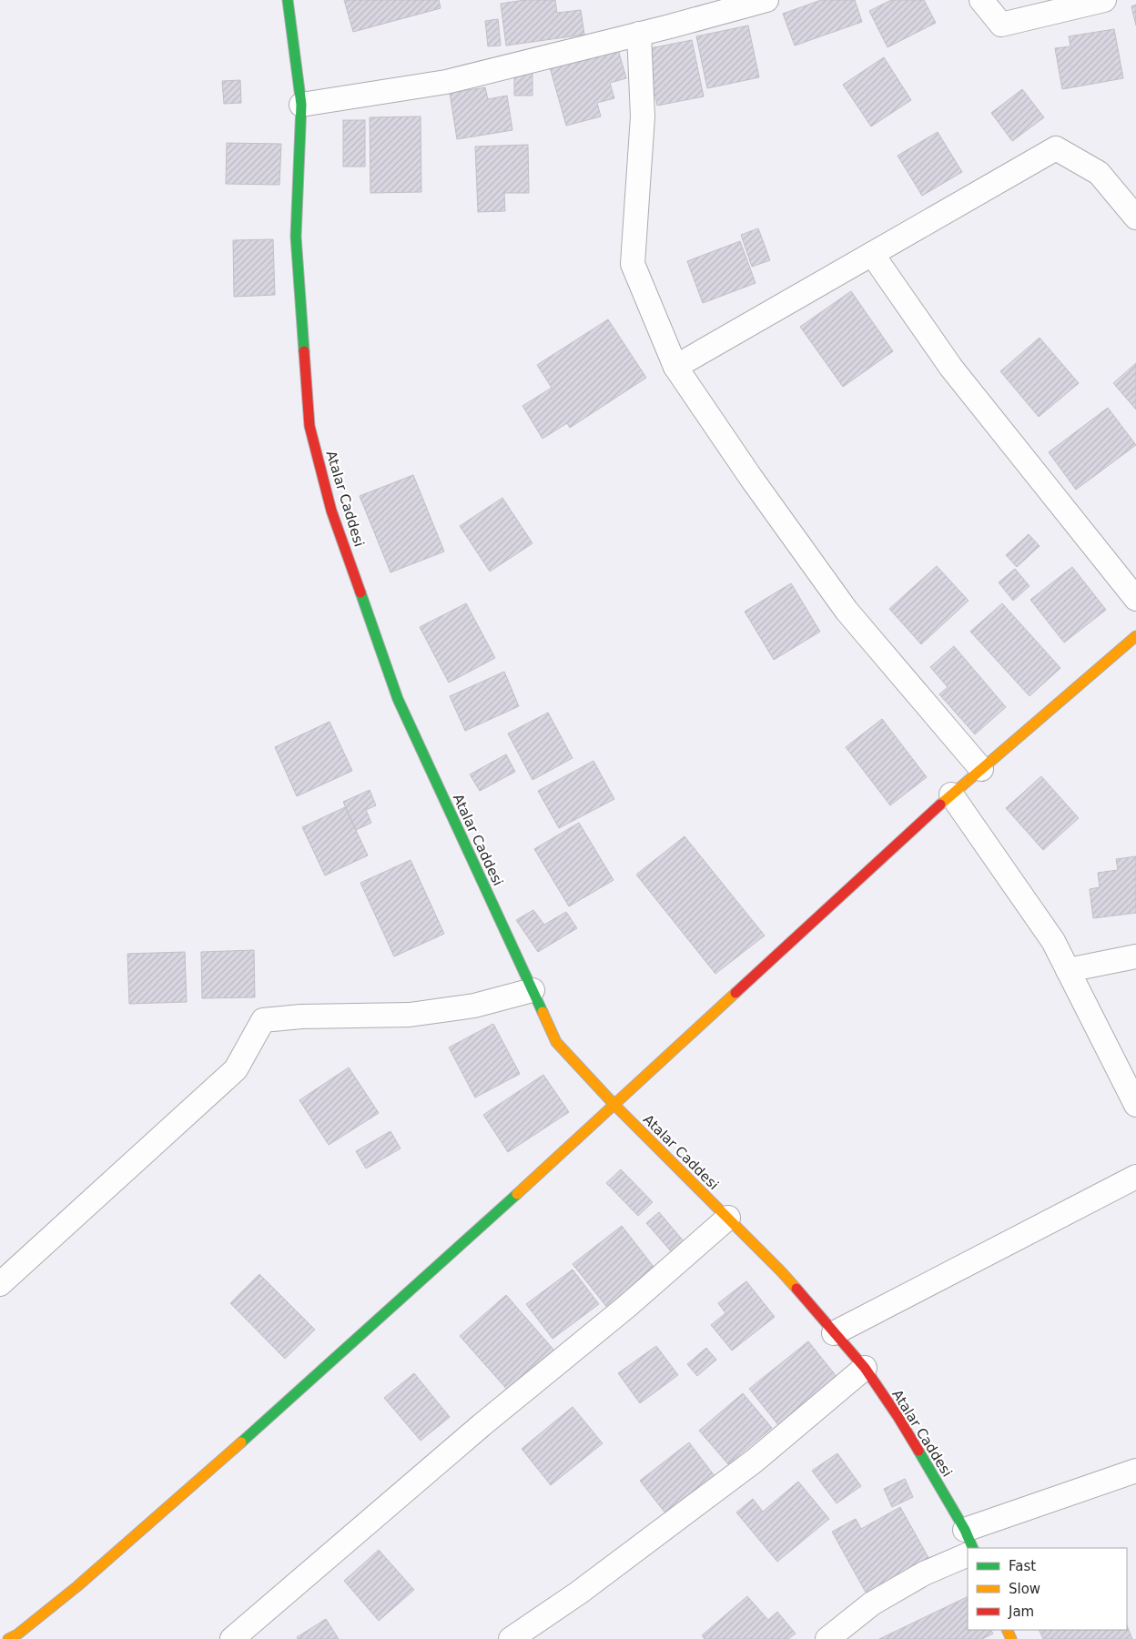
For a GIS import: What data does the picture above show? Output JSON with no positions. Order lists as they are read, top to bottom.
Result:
{
  "streets": {
    "street": ["Atalar Caddesi"]
  },
  "legend": ["Fast", "Slow", "Jam"]
}
